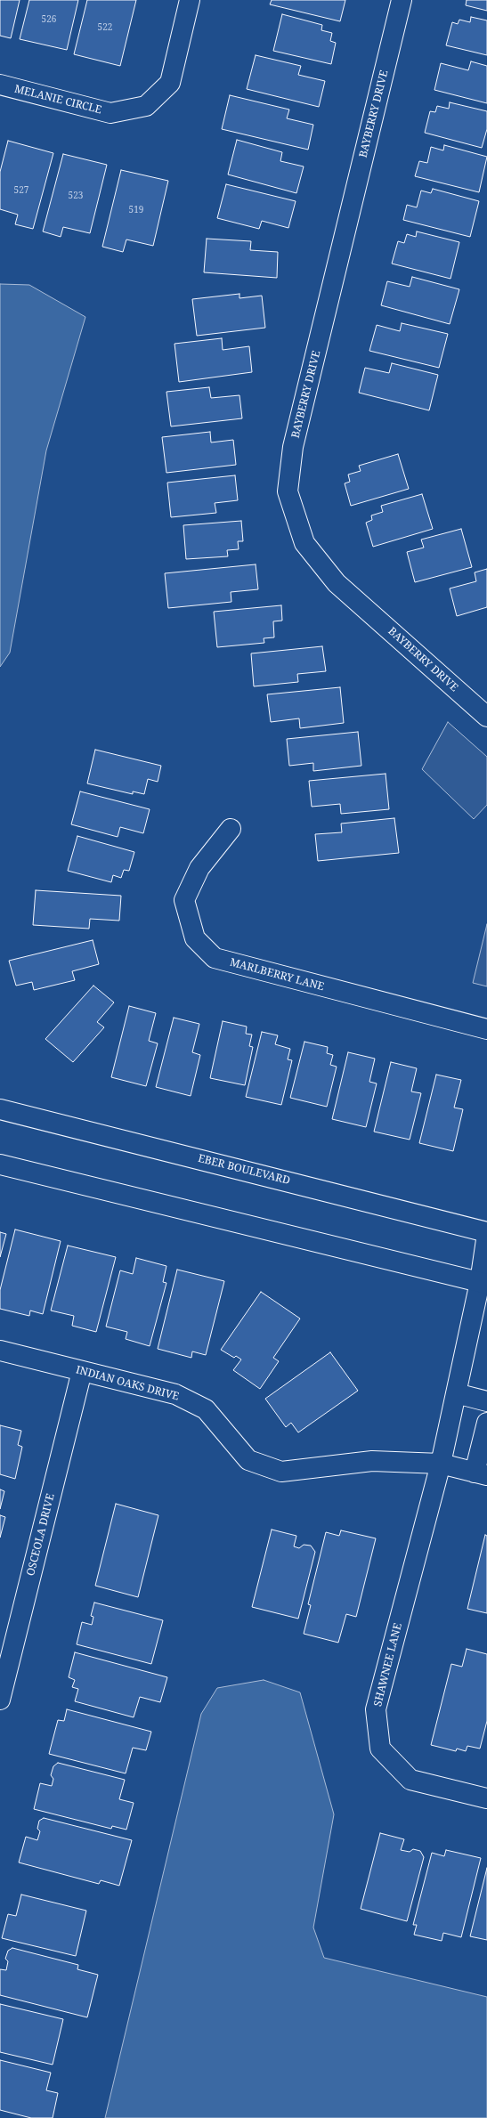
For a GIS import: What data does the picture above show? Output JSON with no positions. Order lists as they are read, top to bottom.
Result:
{
  "streets": {
    "street": [
      "MELANIE CIRCLE",
      "BAYBERRY DRIVE",
      "MARLBERRY LANE",
      "EBER BOULEVARD",
      "INDIAN OAKS DRIVE",
      "OSCEOLA DRIVE",
      "SHAWNEE LANE"
    ]
  },
  "crossings": [
    ["INDIAN OAKS DRIVE", "OSCEOLA DRIVE"],
    ["INDIAN OAKS DRIVE", "SHAWNEE LANE"]
  ],
  "house_numbers": [
    "526",
    "522",
    "527",
    "523",
    "519"
  ]
}
